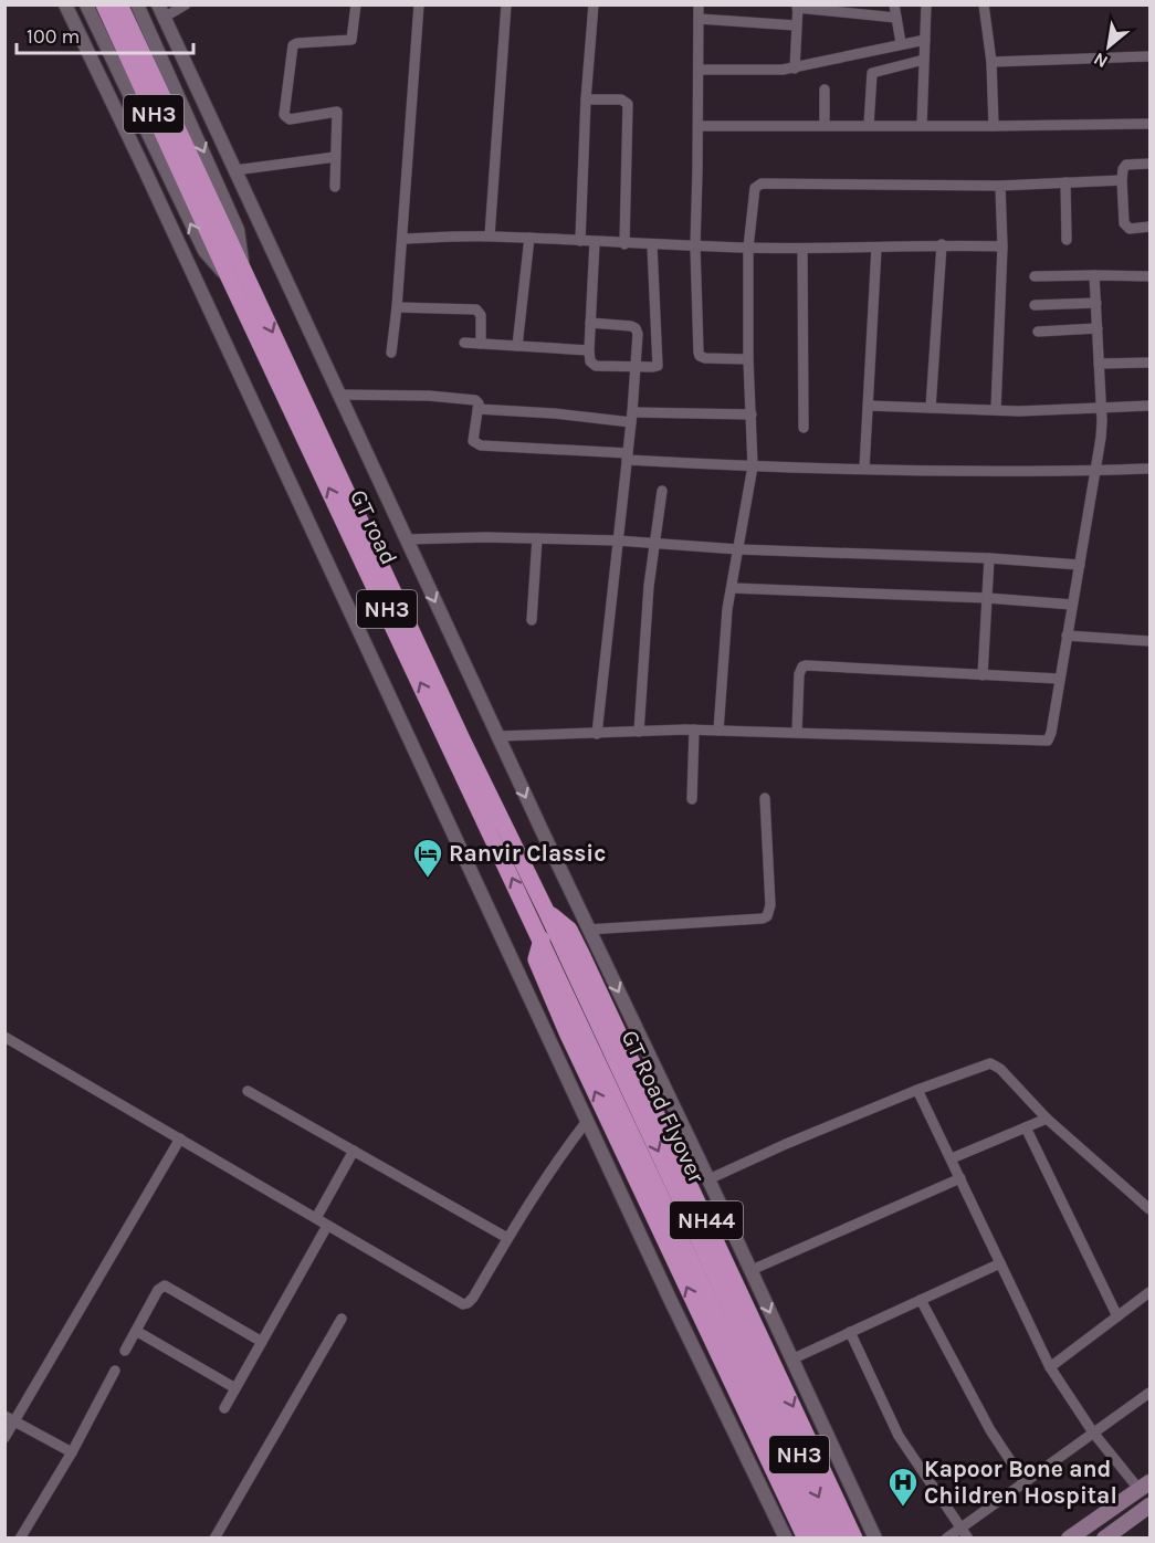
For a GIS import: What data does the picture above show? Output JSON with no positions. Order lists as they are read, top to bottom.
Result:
{
  "streets": {
    "highway": [
      "NH3",
      "GT road",
      "GT Road Flyover",
      "NH44"
    ]
  },
  "crossings": [
    ["NH3", "GT road"],
    ["GT road", "GT Road Flyover"],
    ["GT road", "NH44"],
    ["GT Road Flyover", "NH44"]
  ],
  "places": {
    "hotel": ["Ranvir Classic"],
    "hospital": ["Kapoor Bone and Children Hospital"]
  },
  "scale_bar": "100 m",
  "north": "bottom left"
}
